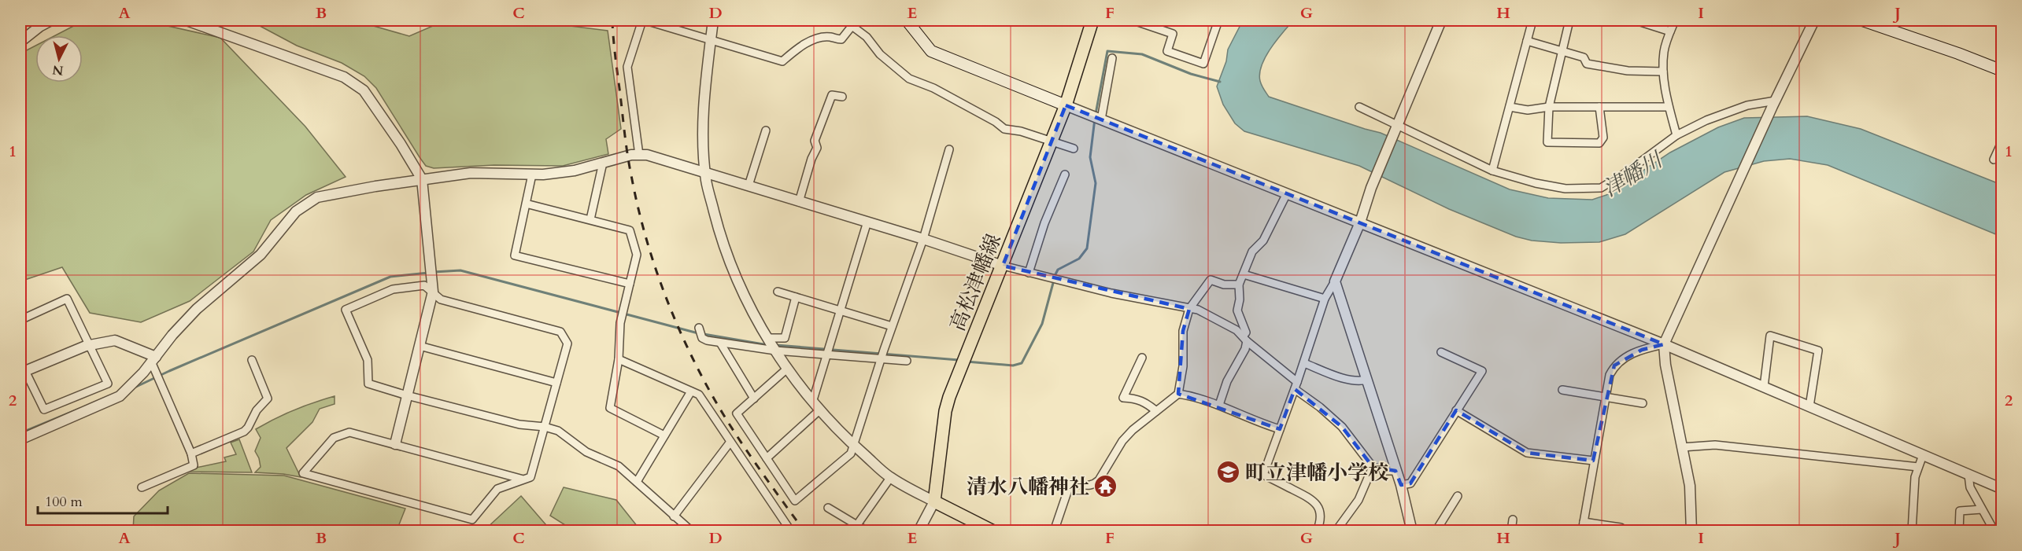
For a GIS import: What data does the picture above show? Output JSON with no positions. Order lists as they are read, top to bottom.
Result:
{
  "streets": {
    "main road": ["高松津幡線"]
  },
  "water": ["津幡川"],
  "places": {
    "school or university": ["町立津幡小学校"],
    "temple": ["清水八幡神社"]
  },
  "scale_bar": "100 m",
  "north": "bottom",
  "grid": {
    "columns": [
      "A",
      "B",
      "C",
      "D",
      "E",
      "F",
      "G",
      "H",
      "I",
      "J"
    ],
    "rows": ["1", "2"]
  }
}
